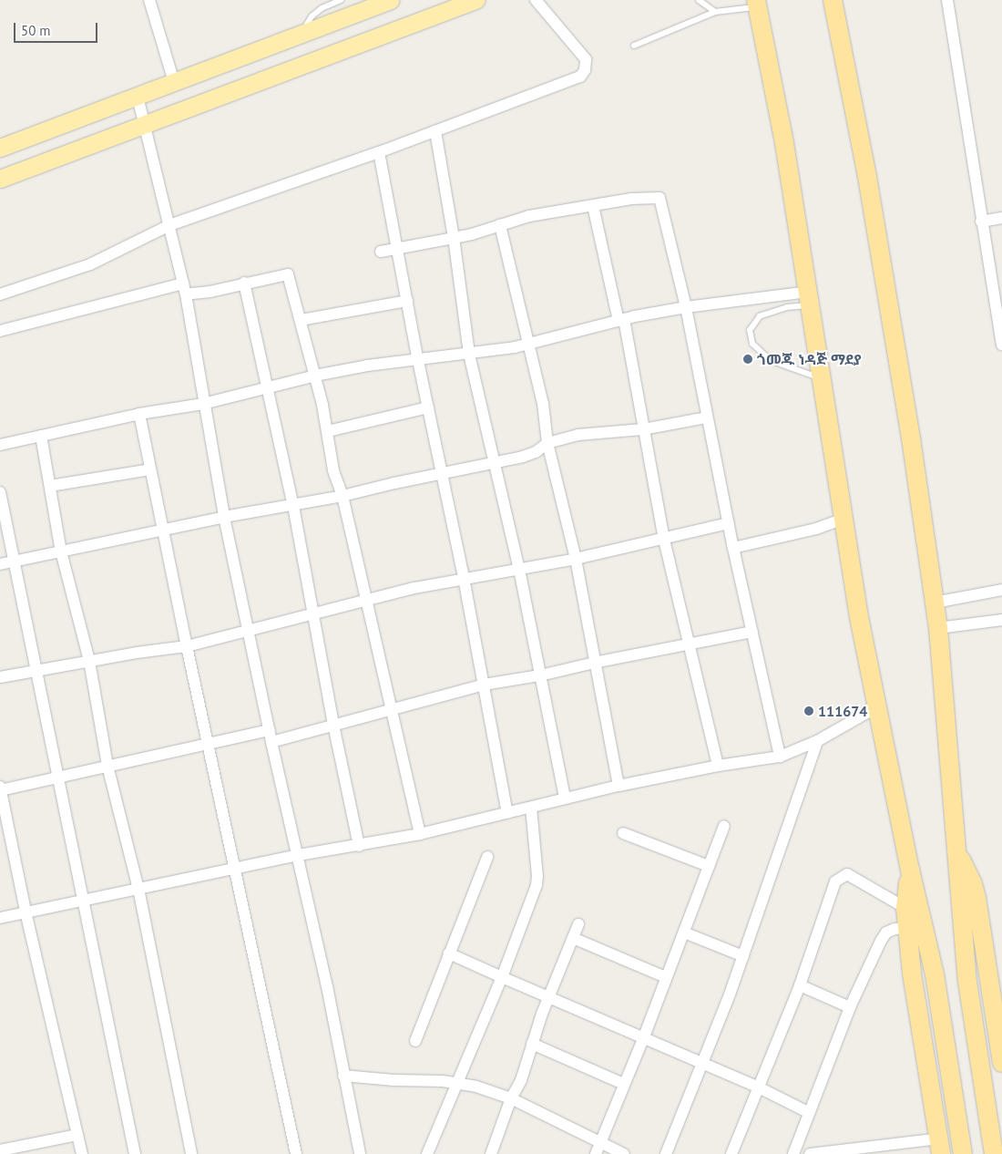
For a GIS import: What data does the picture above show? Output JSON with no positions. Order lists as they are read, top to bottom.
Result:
{
  "places": ["ጎመጁ ነዳጅ ማደያ", "111674"],
  "scale_bar": "50 m"
}
